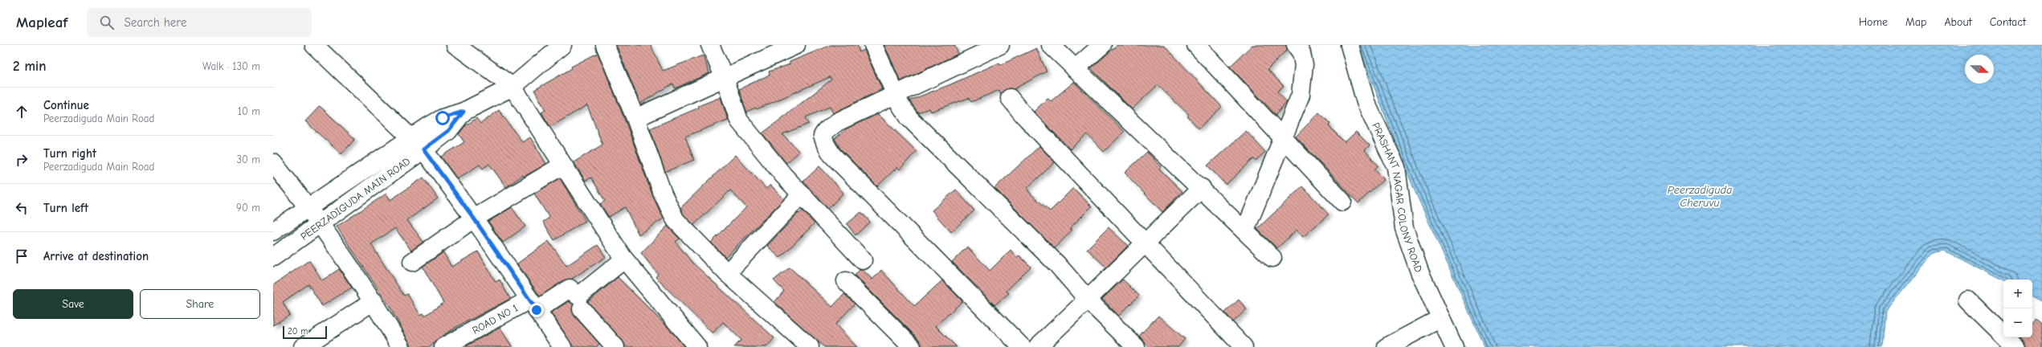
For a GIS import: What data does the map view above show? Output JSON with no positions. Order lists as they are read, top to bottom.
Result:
{
  "streets": {
    "street": ["PRASHANT NAGAR COLONY ROAD", "PEERZADIGUDA MAIN ROAD", "ROAD NO 1"]
  },
  "water": ["Peerzadiguda Cheruvu"],
  "scale_bar": "20 m",
  "north": "right",
  "page": {
    "header": "Mapleaf",
    "search": "Search here",
    "nav": [
      "Home",
      "Map",
      "About",
      "Contact"
    ],
    "heading": ["2 min", "Walk · 130 m"],
    "list": [
      ["Continue", "Peerzadiguda Main Road", "10 m"],
      ["Turn right", "Peerzadiguda Main Road", "30 m"],
      ["Turn left", "90 m"],
      "Arrive at destination"
    ],
    "buttons": ["Save", "Share"],
    "map_buttons": ["+", "−"],
    "scale": "20 m"
  }
}
